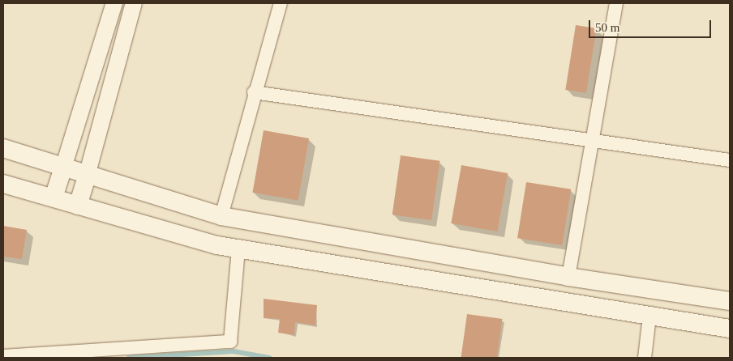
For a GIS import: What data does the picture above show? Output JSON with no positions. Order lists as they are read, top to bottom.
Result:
{
  "scale_bar": "50 m"
}
